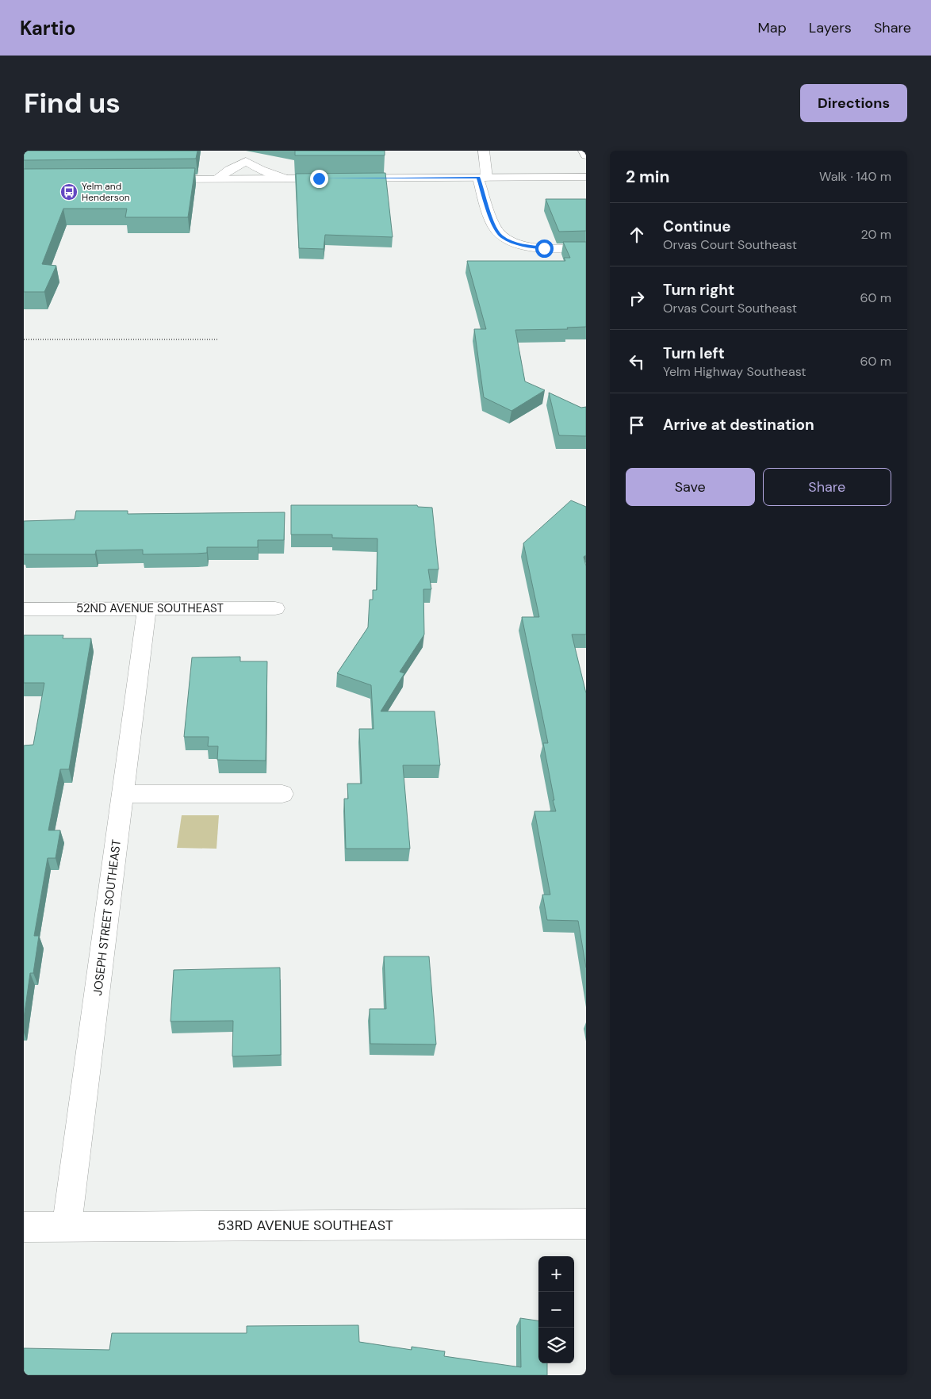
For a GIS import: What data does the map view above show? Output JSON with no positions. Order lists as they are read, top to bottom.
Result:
{
  "streets": {
    "street": ["52ND AVENUE SOUTHEAST", "JOSEPH STREET SOUTHEAST", "53RD AVENUE SOUTHEAST"]
  },
  "crossings": [
    ["52ND AVENUE SOUTHEAST", "JOSEPH STREET SOUTHEAST"],
    ["JOSEPH STREET SOUTHEAST", "53RD AVENUE SOUTHEAST"]
  ],
  "places": {
    "bus stop": ["Yelm and Henderson"]
  },
  "page": {
    "header": "Kartio",
    "nav": ["Map", "Layers", "Share"],
    "buttons": [
      "Directions",
      ["Save", "Share"]
    ],
    "title": "Find us",
    "heading": ["2 min", "Walk · 140 m"],
    "list": [
      ["Continue", "Orvas Court Southeast", "20 m"],
      ["Turn right", "Orvas Court Southeast", "60 m"],
      ["Turn left", "Yelm Highway Southeast", "60 m"],
      "Arrive at destination"
    ],
    "map_buttons": ["+", "−"]
  }
}
